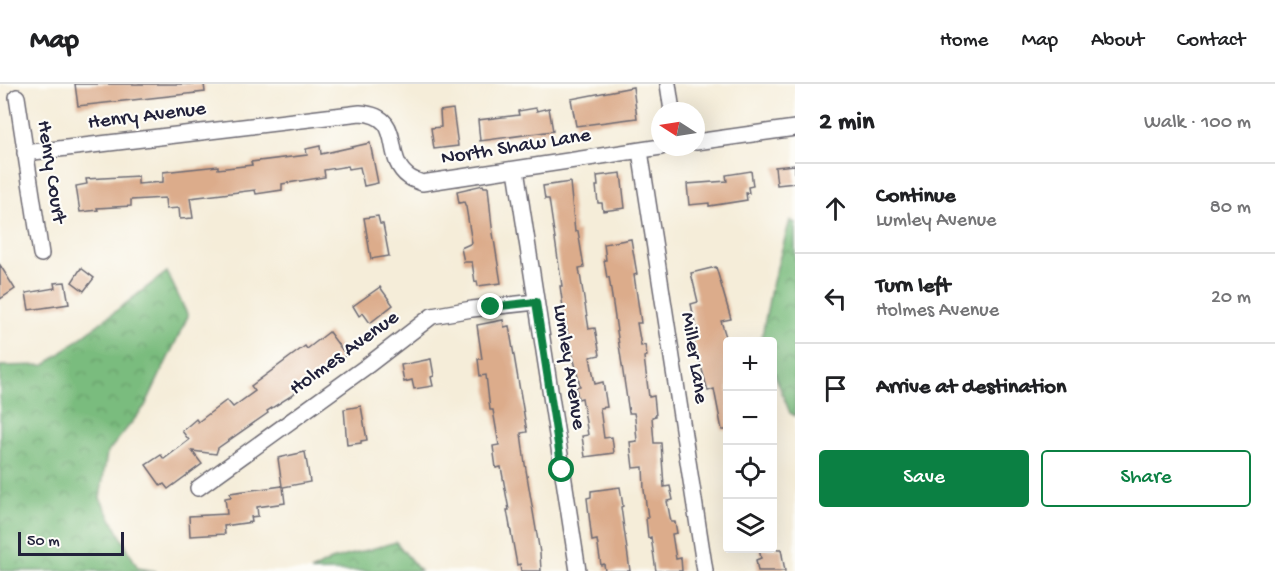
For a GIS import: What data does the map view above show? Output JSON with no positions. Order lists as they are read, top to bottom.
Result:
{
  "streets": {
    "street": [
      "Henry Avenue",
      "North Shaw Lane",
      "Henry Court",
      "Holmes Avenue",
      "Miller Lane",
      "Lumley Avenue"
    ]
  },
  "crossings": [
    ["Henry Avenue", "North Shaw Lane"],
    ["Henry Avenue", "Henry Court"],
    ["North Shaw Lane", "Miller Lane"],
    ["North Shaw Lane", "Lumley Avenue"],
    ["Holmes Avenue", "Lumley Avenue"]
  ],
  "scale_bar": "50 m",
  "north": "left",
  "page": {
    "header": "Map",
    "nav": [
      "Home",
      "Map",
      "About",
      "Contact"
    ],
    "heading": ["2 min", "Walk · 100 m"],
    "list": [
      ["Continue", "Lumley Avenue", "80 m"],
      ["Turn left", "Holmes Avenue", "20 m"],
      "Arrive at destination"
    ],
    "map_buttons": ["+", "−"],
    "buttons": ["Save", "Share"],
    "scale": "50 m"
  }
}
